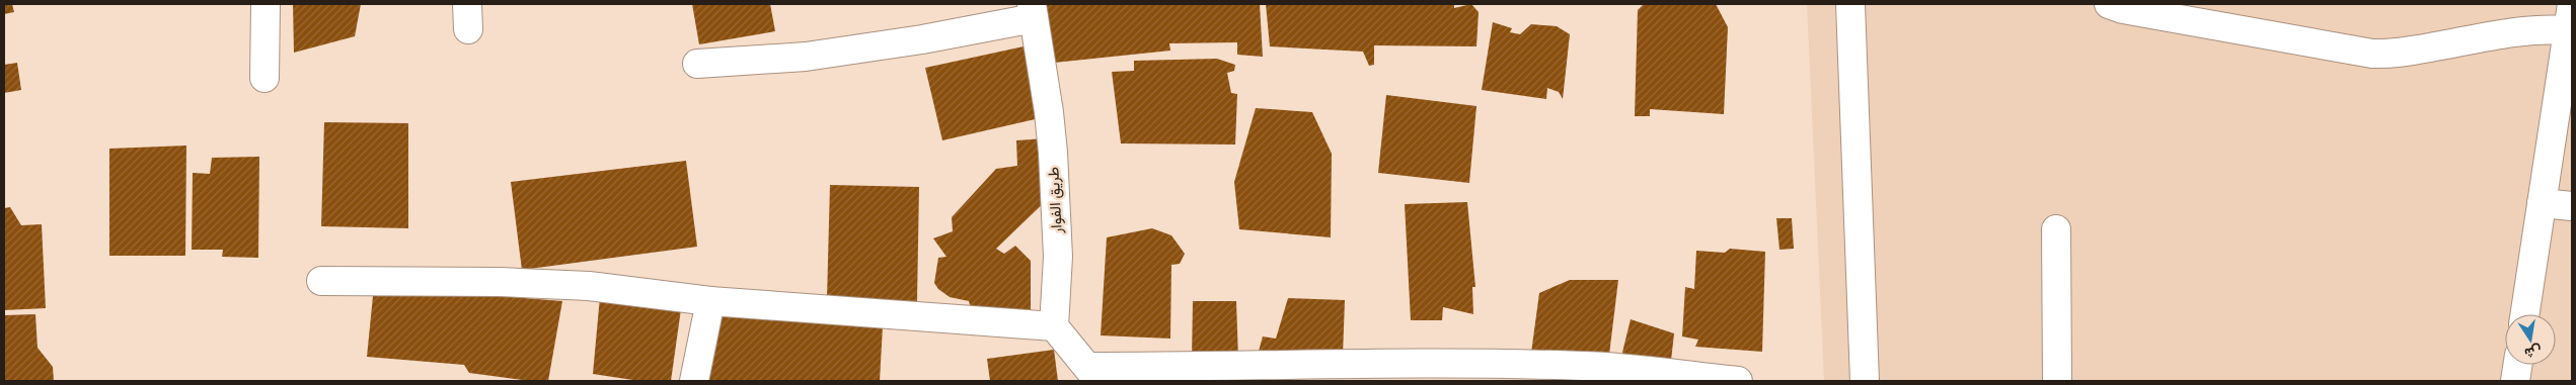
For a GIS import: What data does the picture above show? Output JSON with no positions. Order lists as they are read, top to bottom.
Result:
{
  "streets": {
    "street": ["طريق الفوار"]
  },
  "north": "bottom"
}
